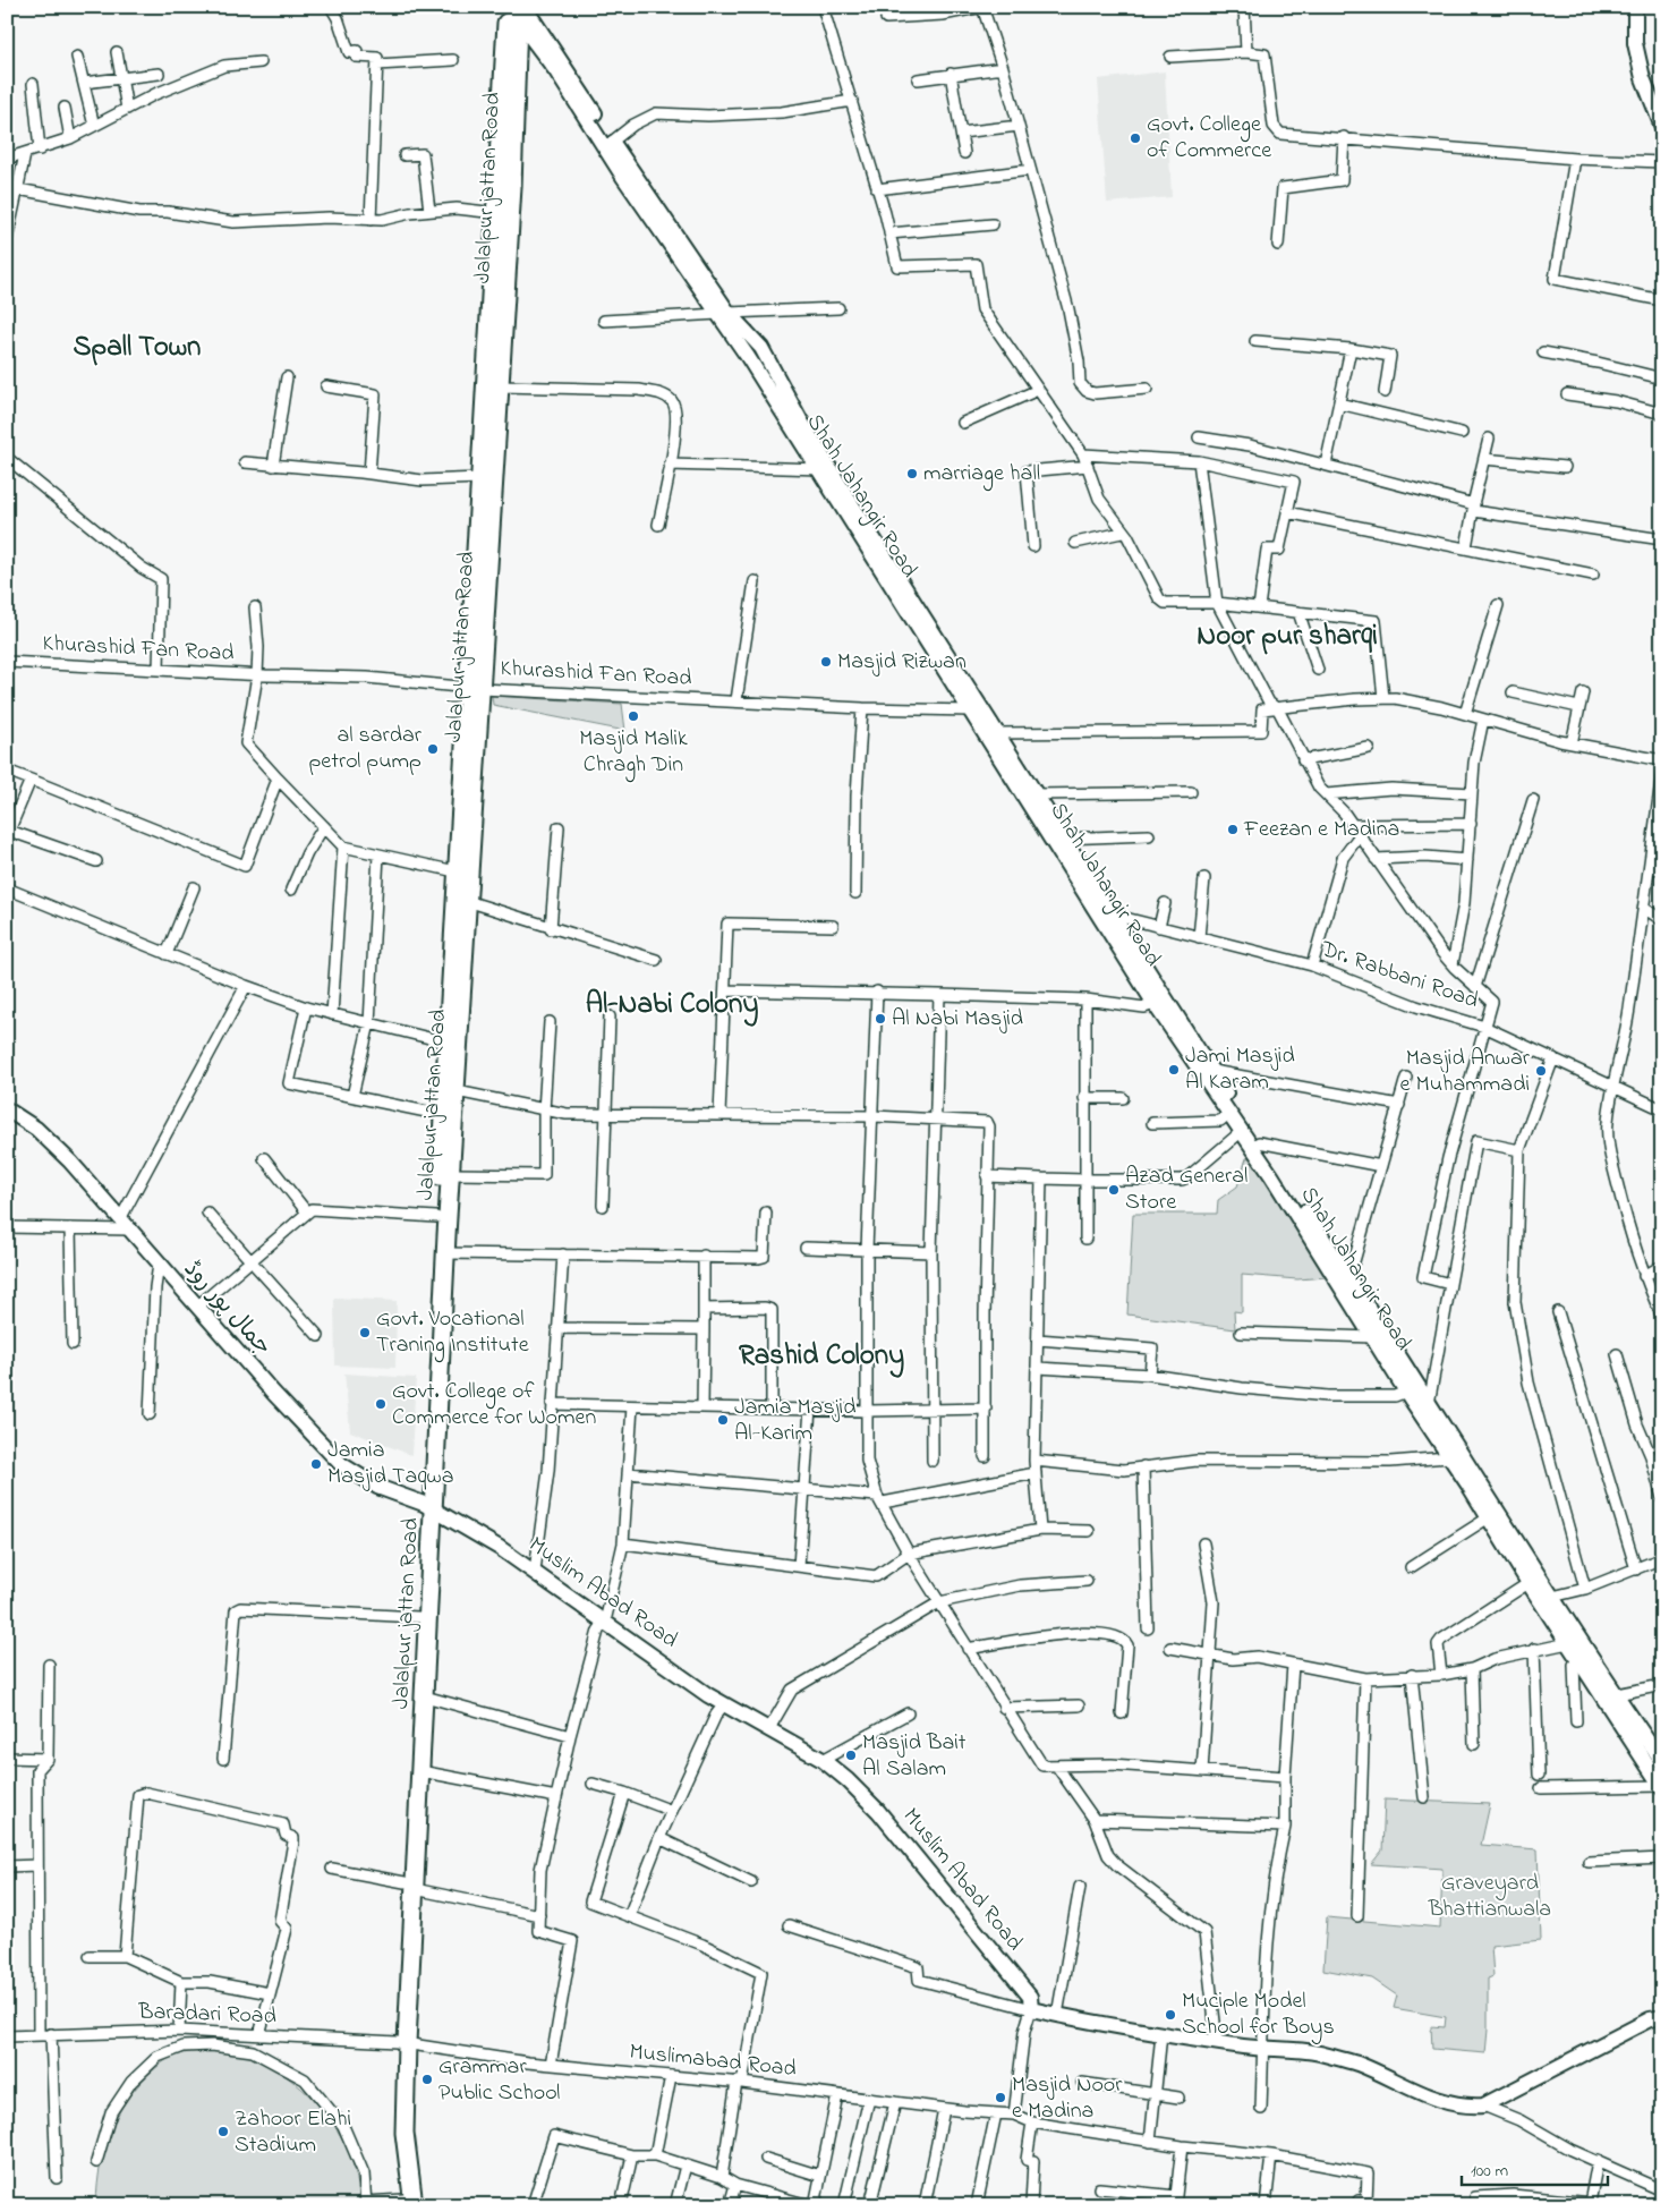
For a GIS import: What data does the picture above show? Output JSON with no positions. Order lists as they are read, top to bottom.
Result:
{
  "streets": {
    "main road": ["Jalalpur jattan Road"],
    "street": [
      "Shah Jahangir Road",
      "Khurashid Fan Road",
      "Dr. Rabbani Road",
      "جمال پور روڈ",
      "Muslim Abad Road",
      "Baradari Road",
      "Muslimabad Road"
    ]
  },
  "crossings": [
    ["Jalalpur jattan Road", "Khurashid Fan Road"],
    ["Jalalpur jattan Road", "جمال پور روڈ"],
    ["Jalalpur jattan Road", "Muslim Abad Road"],
    ["Jalalpur jattan Road", "Baradari Road"],
    ["Jalalpur jattan Road", "Muslimabad Road"],
    ["Shah Jahangir Road", "Khurashid Fan Road"],
    ["Shah Jahangir Road", "Dr. Rabbani Road"],
    ["جمال پور روڈ", "Muslim Abad Road"],
    ["Baradari Road", "Muslimabad Road"]
  ],
  "districts": [
    "Spall Town",
    "Noor pur sharqi",
    "Al-Nabi Colony",
    "Rashid Colony"
  ],
  "parks": ["Graveyard Bhattianwala"],
  "places": [
    "Govt. College of Commerce",
    "marriage hall",
    "Masjid Rizwan",
    "Masjid Malik Chragh Din",
    "al sardar petrol pump",
    "Feezan e Madina",
    "Al Nabi Masjid",
    "Jami Masjid Al Karam",
    "Masjid Anwar e Muhammadi",
    "Azad General Store",
    "Govt. Vocational Traning Institute",
    "Govt. College of Commerce for Women",
    "Jamia Masjid Al-Karim",
    "Jamia Masjid Taqwa",
    "Masjid Bait Al Salam",
    "Muciple Model School for Boys",
    "Grammar Public School",
    "Masjid Noor e Madina",
    "Zahoor Elahi Stadium"
  ],
  "scale_bar": "100 m"
}
